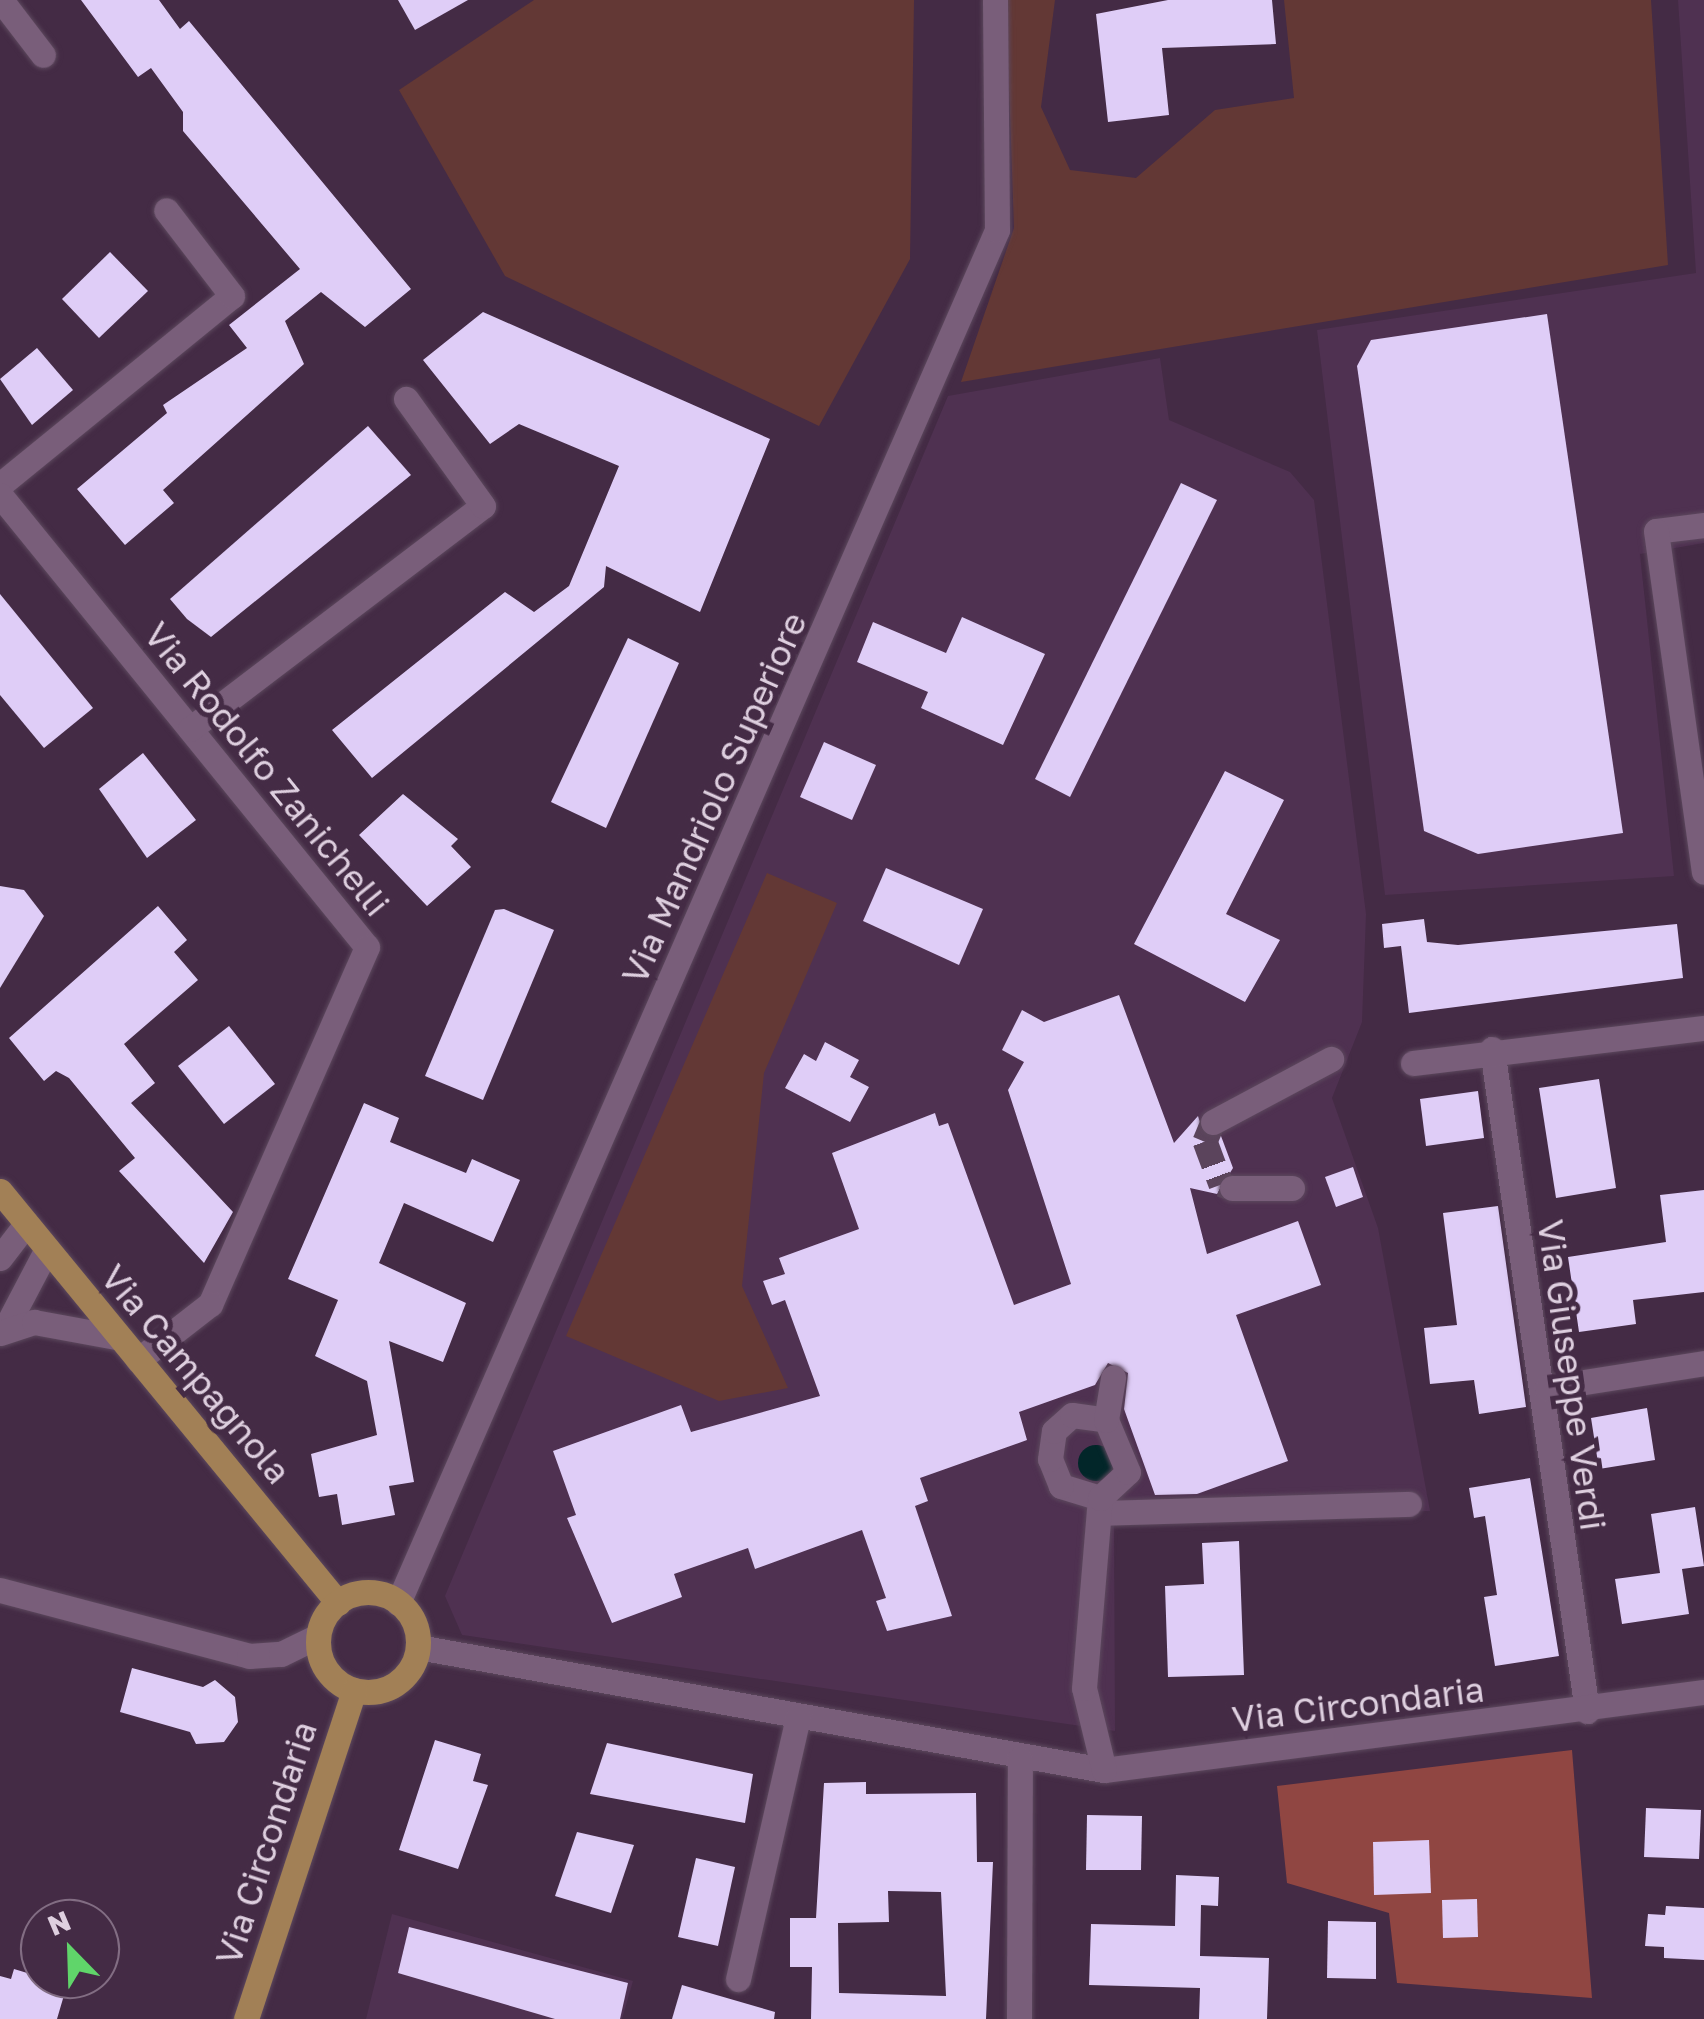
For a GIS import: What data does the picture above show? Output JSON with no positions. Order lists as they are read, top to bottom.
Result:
{
  "streets": {
    "main road": ["Via Campagnola", "Via Circondaria"],
    "street": ["Via Rodolfo Zanichelli", "Via Mandriolo Superiore", "Via Giuseppe Verdi"]
  },
  "crossings": [
    ["Via Rodolfo Zanichelli", "Via Campagnola"],
    ["Via Mandriolo Superiore", "Via Campagnola"],
    ["Via Mandriolo Superiore", "Via Circondaria"],
    ["Via Campagnola", "Via Circondaria"],
    ["Via Giuseppe Verdi", "Via Circondaria"]
  ],
  "north": "top left"
}
